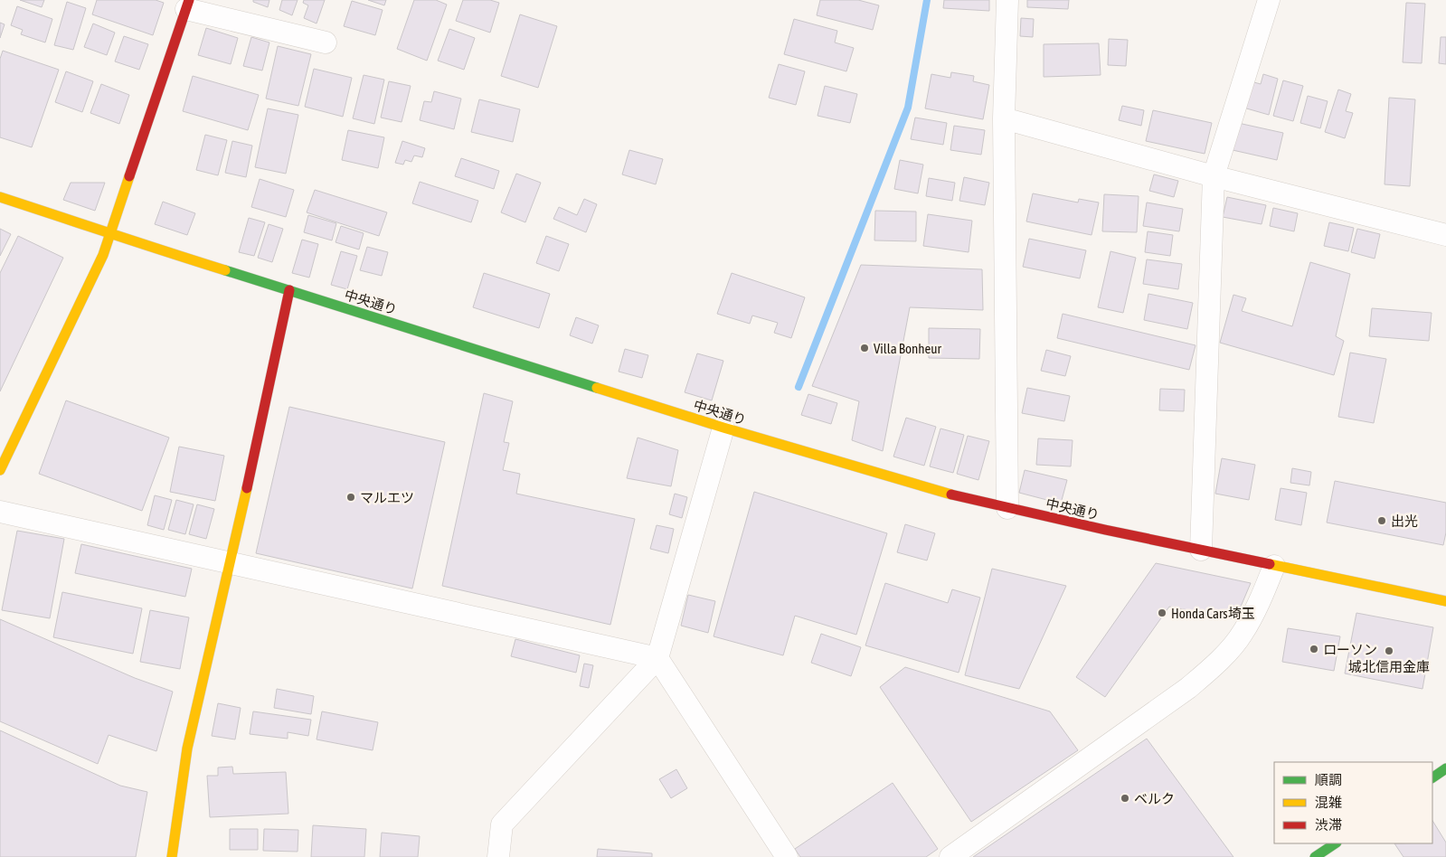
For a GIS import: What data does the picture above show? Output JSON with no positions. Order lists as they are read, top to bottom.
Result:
{
  "streets": {
    "street": ["中央通り"]
  },
  "places": [
    "Villa Bonheur",
    "マルエツ",
    "出光",
    "Honda Cars埼玉",
    "ローソン",
    "城北信用金庫",
    "ベルク"
  ],
  "legend": ["順調", "混雑", "渋滞"]
}
